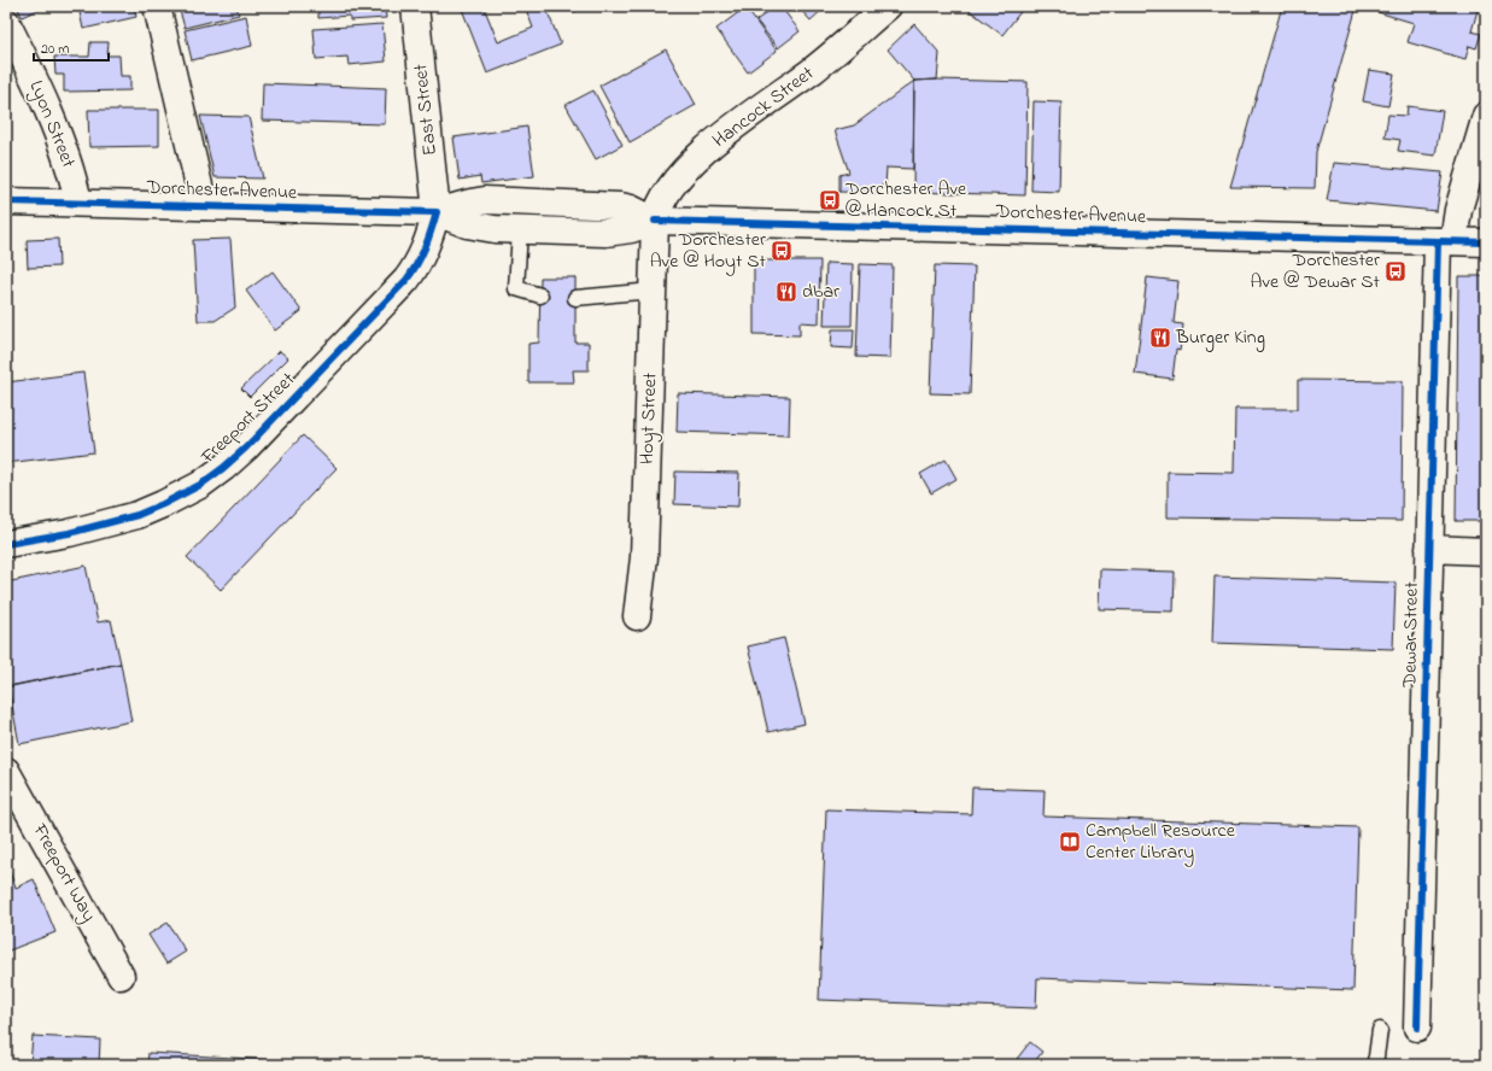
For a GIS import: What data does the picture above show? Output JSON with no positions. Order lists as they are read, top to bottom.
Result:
{
  "streets": {
    "main road": [
      "Hancock Street",
      "East Street",
      "Lyon Street",
      "Dorchester Avenue",
      "Freeport Street",
      "Hoyt Street",
      "Dewar Street",
      "Freeport Way"
    ]
  },
  "crossings": [
    ["Hancock Street", "Dorchester Avenue"],
    ["Hancock Street", "Hoyt Street"],
    ["East Street", "Dorchester Avenue"],
    ["East Street", "Freeport Street"],
    ["Lyon Street", "Dorchester Avenue"],
    ["Dorchester Avenue", "Freeport Street"],
    ["Dorchester Avenue", "Hoyt Street"],
    ["Dorchester Avenue", "Dewar Street"]
  ],
  "places": {
    "bus stop": ["Dorchester Ave @ Hancock St", "Dorchester Ave @ Hoyt St", "Dorchester Ave @ Dewar St"],
    "restaurant": ["dbar", "Burger King"],
    "library": ["Campbell Resource Center Library"]
  },
  "scale_bar": "20 m"
}
